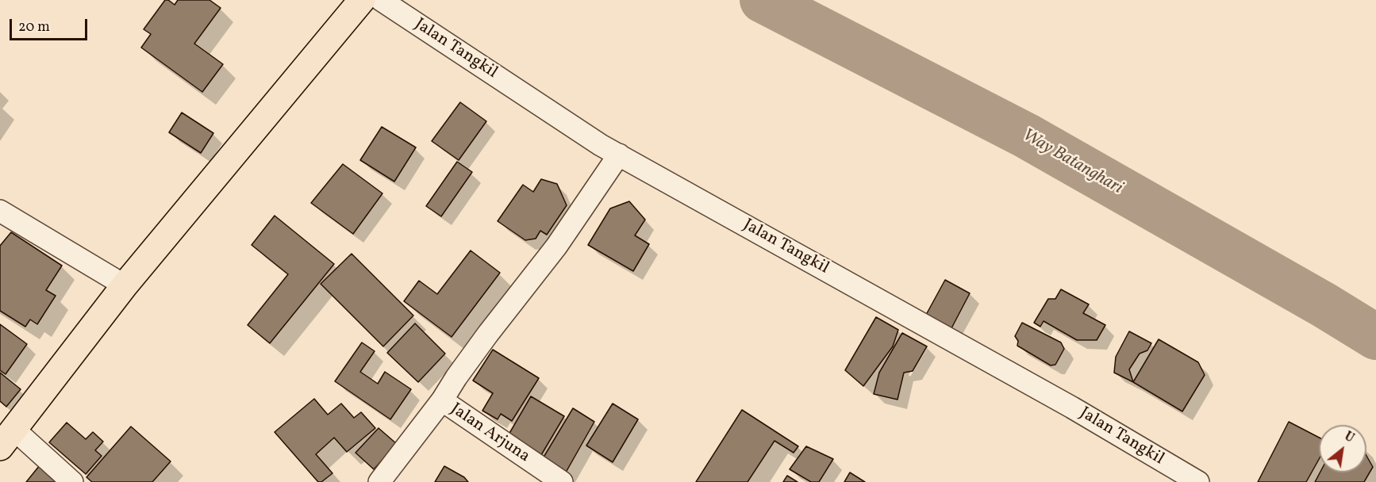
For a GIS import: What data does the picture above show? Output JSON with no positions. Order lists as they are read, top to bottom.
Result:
{
  "streets": {
    "street": ["Jalan Tangkil", "Jalan Arjuna"]
  },
  "water": ["Way Batanghari"],
  "scale_bar": "20 m",
  "north": "top right"
}
